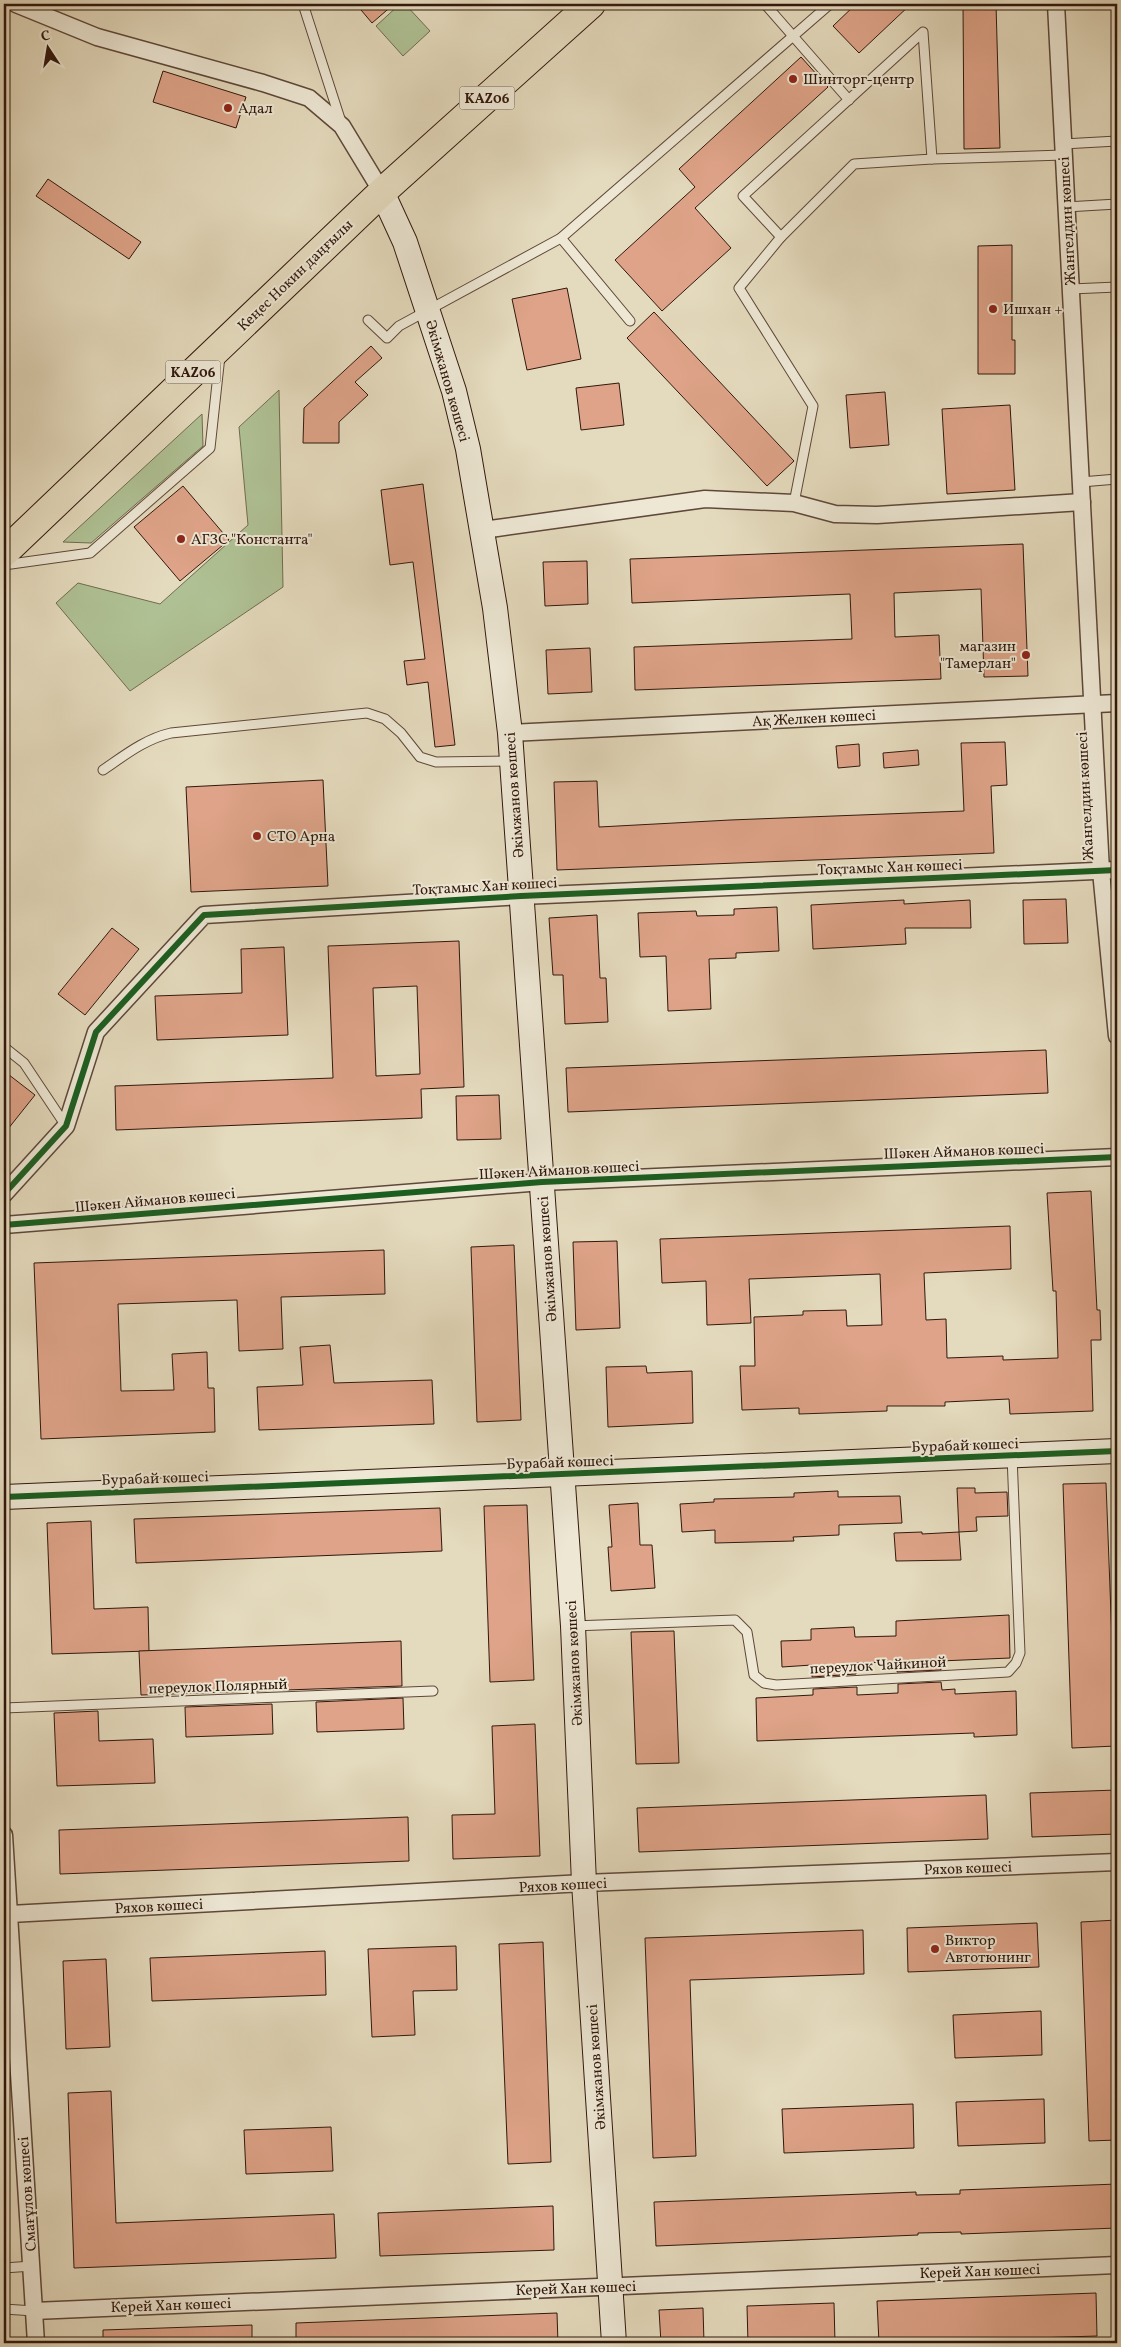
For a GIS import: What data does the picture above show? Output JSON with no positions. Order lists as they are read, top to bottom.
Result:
{
  "streets": {
    "highway": ["KАZ06", "Кеңес Нокин даңғылы"],
    "main road": ["Әкімжанов көшесі", "Бурабай көшесі"],
    "street": [
      "Жангелдин көшесі",
      "Ақ Желкен көшесі",
      "Тоқтамыс Хан көшесі",
      "Шәкен Айманов көшесі",
      "Ряхов көшесі",
      "Смағұлов көшесі",
      "Керей Хан көшесі"
    ],
    "lane": ["переулок Чайкиной", "переулок Полярный"]
  },
  "crossings": [
    ["Жангелдин көшесі", "Ақ Желкен көшесі"],
    ["Жангелдин көшесі", "Тоқтамыс Хан көшесі"],
    ["Кеңес Нокин даңғылы", "Әкімжанов көшесі"],
    ["Әкімжанов көшесі", "Ақ Желкен көшесі"],
    ["Әкімжанов көшесі", "Тоқтамыс Хан көшесі"],
    ["Әкімжанов көшесі", "Шәкен Айманов көшесі"],
    ["Әкімжанов көшесі", "Бурабай көшесі"],
    ["Әкімжанов көшесі", "переулок Чайкиной"],
    ["Әкімжанов көшесі", "Ряхов көшесі"],
    ["Әкімжанов көшесі", "Керей Хан көшесі"],
    ["Бурабай көшесі", "переулок Чайкиной"],
    ["Ряхов көшесі", "Смағұлов көшесі"],
    ["Смағұлов көшесі", "Керей Хан көшесі"]
  ],
  "places": [
    "Шинторг-центр",
    "Адал",
    "Ишхан +",
    "АГЗС \"Константа\"",
    "магазин \"Тамерлан\"",
    "СТО Арна",
    "Виктор Автотюнинг"
  ],
  "north": "top"
}
